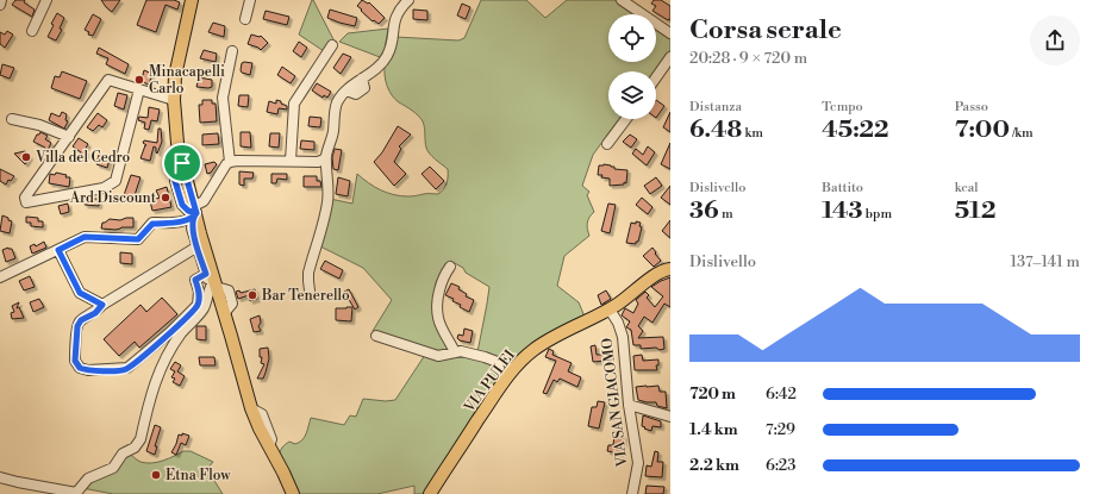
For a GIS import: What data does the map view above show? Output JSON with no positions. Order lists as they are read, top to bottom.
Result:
{
  "streets": {
    "main road": ["VIA PULEI"],
    "street": ["VIA SAN GIACOMO"]
  },
  "crossings": [
    ["VIA PULEI", "VIA SAN GIACOMO"]
  ],
  "places": [
    "Minacapelli Carlo",
    "Villa del Cedro",
    "Ard Discount",
    "Bar Tenerello",
    "Etna Flow"
  ],
  "page": {
    "heading": ["Corsa serale", "20:28 · 9 × 720 m"],
    "stats": [
      ["Distanza", "6.48 km"],
      ["Tempo", "45:22"],
      ["Passo", "7:00 /km"],
      ["Dislivello", "36 m"],
      ["Battito", "143 bpm"],
      ["kcal", "512"]
    ],
    "chart": ["Dislivello", "137–141 m"],
    "list": [
      {
        "name": "720 m",
        "note": "6:42"
      },
      {
        "name": "1.4 km",
        "note": "7:29"
      },
      {
        "name": "2.2 km",
        "note": "6:23"
      }
    ]
  }
}
